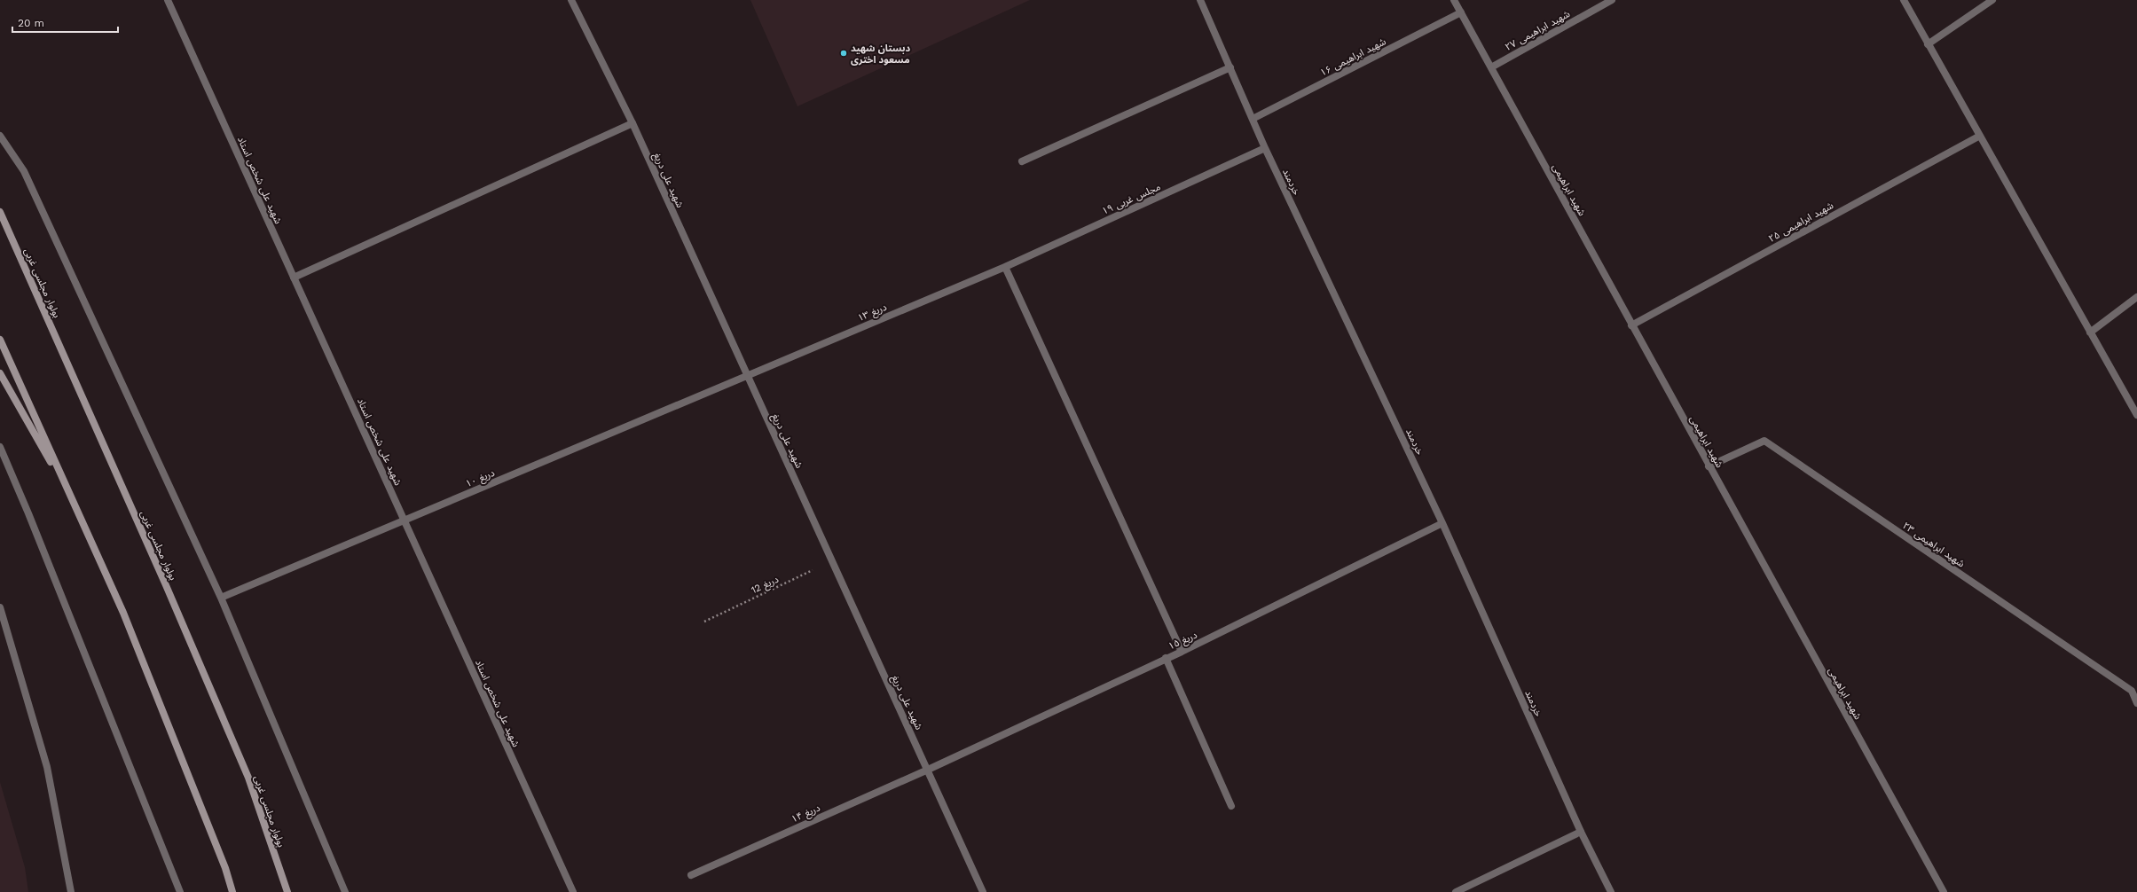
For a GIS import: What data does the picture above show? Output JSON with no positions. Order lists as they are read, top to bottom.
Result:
{
  "streets": {
    "main road": ["بولوار مجلسی غربی"],
    "street": [
      "شهید ابراهیمی ۲۷",
      "شهید ابراهیمی ۱۶",
      "شهید علی شخص استاد",
      "شهید علی دریغ",
      "خردمند",
      "شهید ابراهیمی",
      "مجلس غربی ۱۹",
      "شهید ابراهیمی ۲۵",
      "دریغ ۱۳",
      "دریغ ۱۰",
      "شهید ابراهیمی ۲۳",
      "دریغ ۱۵",
      "دریغ ۱۴"
    ],
    "path": ["دریغ 12"]
  },
  "crossings": [
    ["شهید ابراهیمی ۲۷", "شهید ابراهیمی"],
    ["شهید ابراهیمی ۱۶", "خردمند"],
    ["شهید ابراهیمی ۱۶", "شهید ابراهیمی"],
    ["شهید علی شخص استاد", "دریغ ۱۰"],
    ["شهید علی دریغ", "دریغ ۱۳"],
    ["شهید علی دریغ", "دریغ ۱۰"],
    ["شهید علی دریغ", "دریغ 12"],
    ["شهید علی دریغ", "دریغ ۱۵"],
    ["شهید علی دریغ", "دریغ ۱۴"],
    ["خردمند", "مجلس غربی ۱۹"],
    ["خردمند", "دریغ ۱۵"],
    ["شهید ابراهیمی", "شهید ابراهیمی ۲۵"],
    ["شهید ابراهیمی", "شهید ابراهیمی ۲۳"],
    ["مجلس غربی ۱۹", "دریغ ۱۳"],
    ["دریغ ۱۳", "دریغ ۱۰"],
    ["دریغ ۱۵", "دریغ ۱۴"]
  ],
  "places": ["دبستان شهید مسعود اختری"],
  "scale_bar": "20 m"
}
